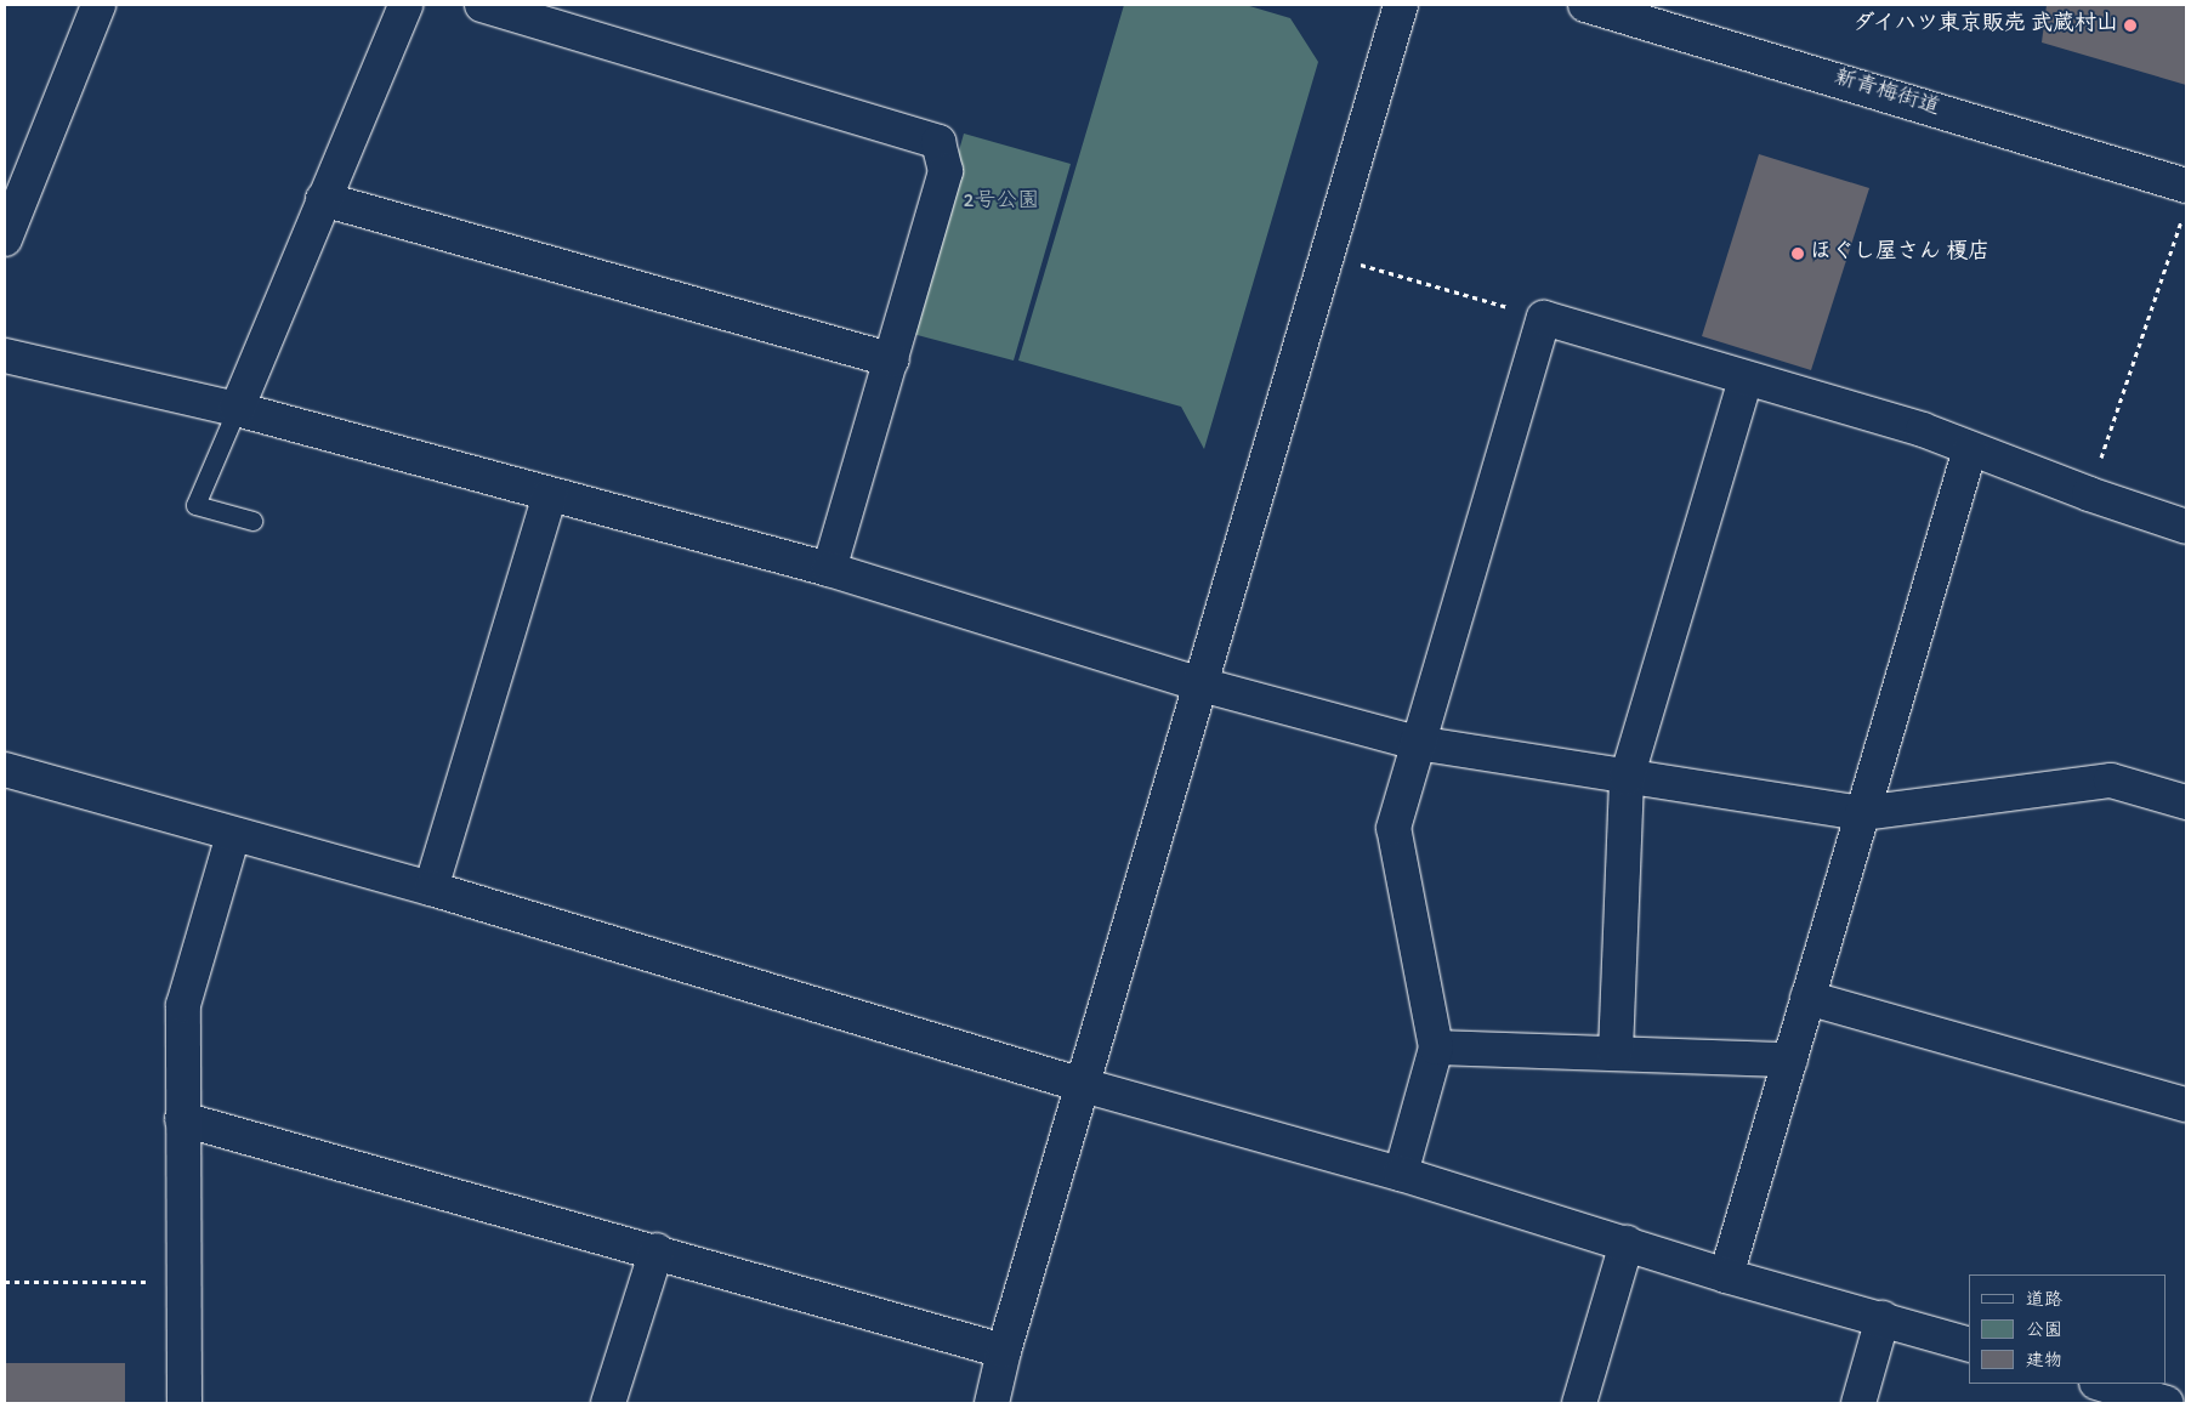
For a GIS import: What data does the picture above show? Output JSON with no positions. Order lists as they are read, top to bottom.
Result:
{
  "streets": {
    "street": ["新青梅街道"]
  },
  "parks": ["2号公園"],
  "places": ["ダイハツ東京販売 武蔵村山", "ほぐし屋さん 榎店"],
  "legend": ["道路", "公園", "建物"]
}
